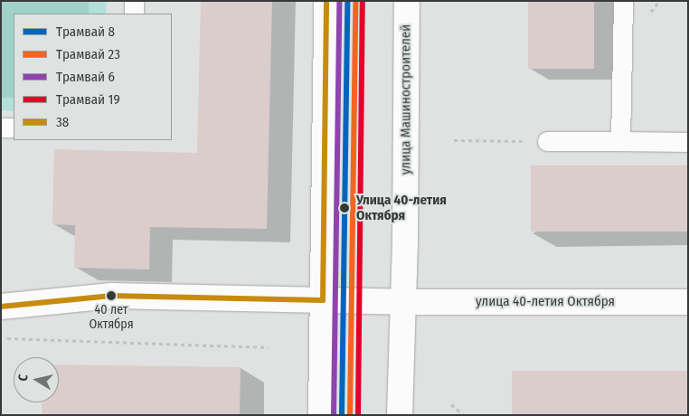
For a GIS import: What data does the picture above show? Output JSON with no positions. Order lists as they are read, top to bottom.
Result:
{
  "streets": {
    "main road": ["улица Машиностроителей", "улица 40-летия Октября"]
  },
  "crossings": [
    ["улица Машиностроителей", "улица 40-летия Октября"]
  ],
  "places": ["Улица 40-летия Октября", "40 лет Октября"],
  "lines": [
    "tram line 8",
    "tram line 23",
    "tram line 6",
    "tram line 19",
    "transit line 38"
  ],
  "legend": [
    "Трамвай 8",
    "Трамвай 23",
    "Трамвай 6",
    "Трамвай 19",
    "38"
  ],
  "north": "left"
}
